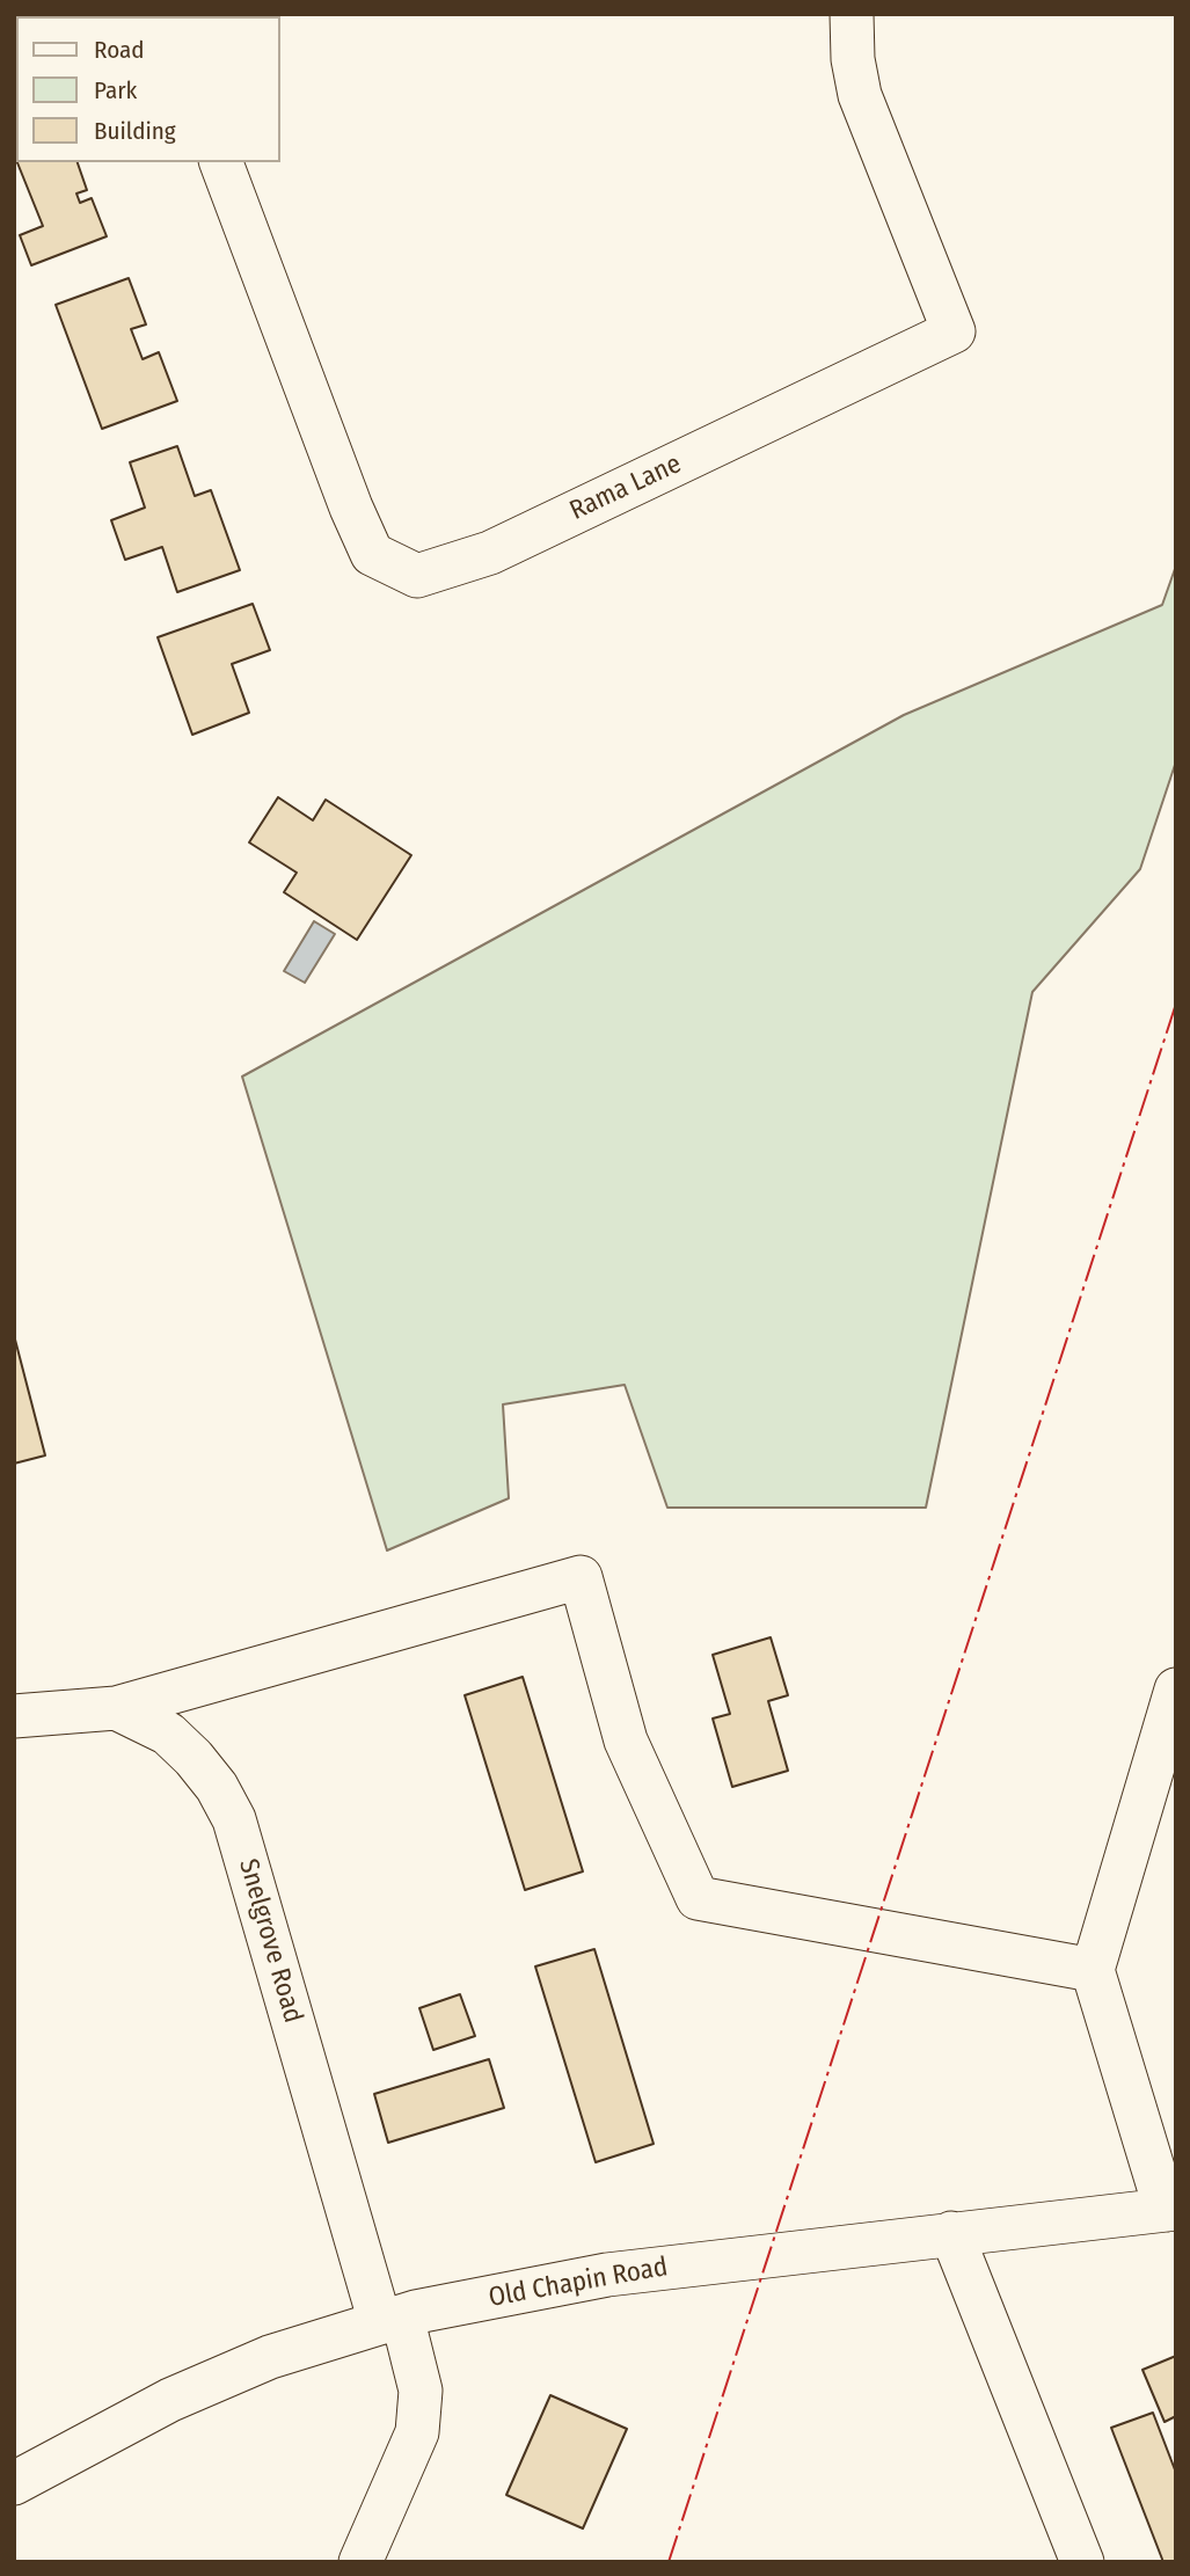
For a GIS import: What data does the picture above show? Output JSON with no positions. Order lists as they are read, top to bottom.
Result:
{
  "streets": {
    "street": ["Rama Lane", "Snelgrove Road", "Old Chapin Road"]
  },
  "crossings": [
    ["Snelgrove Road", "Old Chapin Road"]
  ],
  "legend": ["Road", "Park", "Building"]
}
